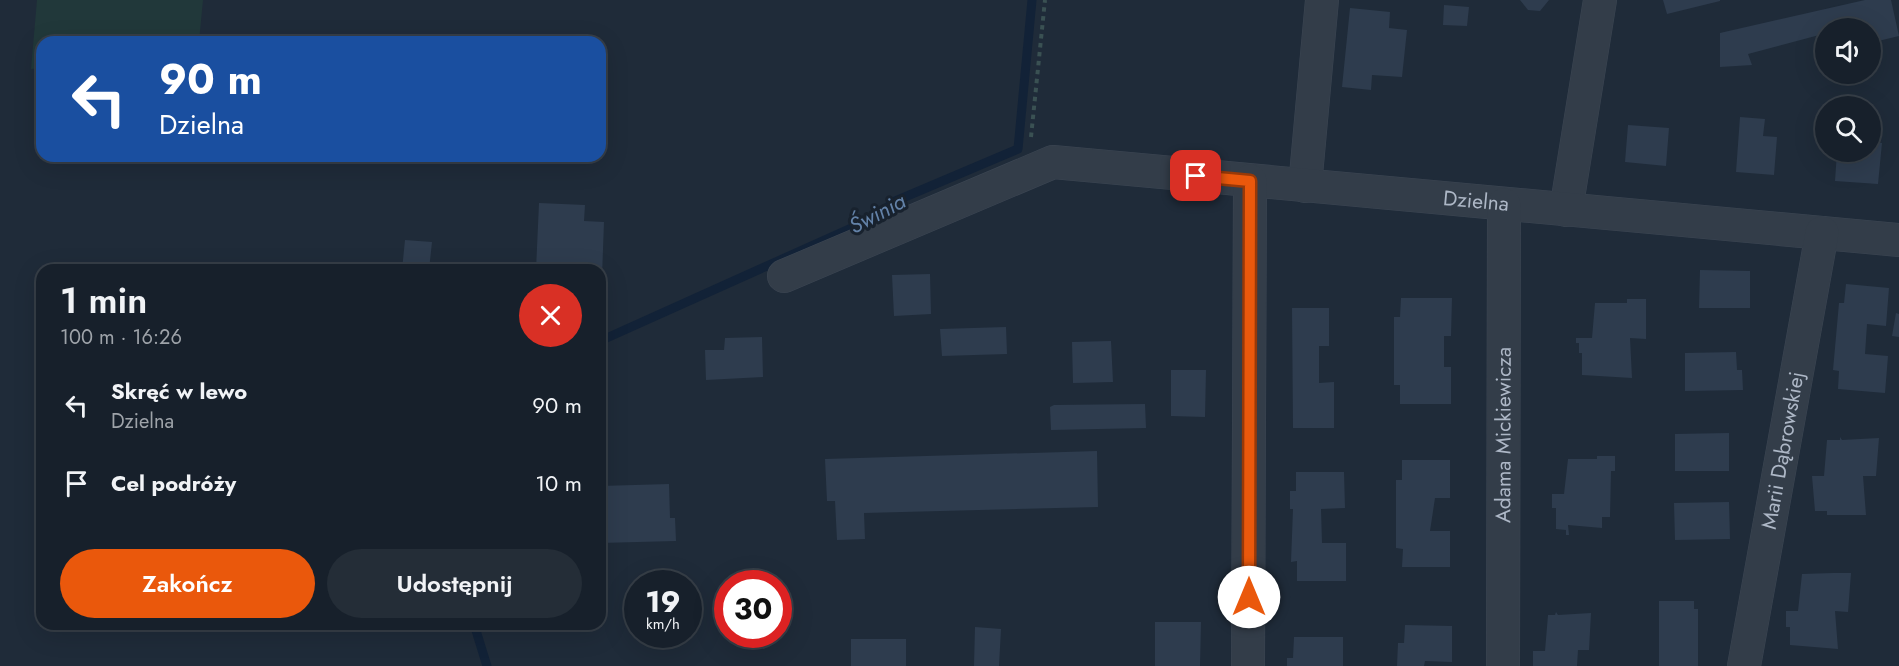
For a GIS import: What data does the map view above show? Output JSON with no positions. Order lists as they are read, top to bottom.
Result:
{
  "streets": {
    "street": ["Dzielna", "Adama Mickiewicza", "Marii Dąbrowskiej"]
  },
  "crossings": [
    ["Dzielna", "Adama Mickiewicza"],
    ["Dzielna", "Marii Dąbrowskiej"]
  ],
  "water": ["Świnia"],
  "page": {
    "turn": ["90 m", "Dzielna"],
    "heading": ["1 min", "100 m · 16:26"],
    "list": [
      {
        "name": "Skręć w lewo",
        "note": "Dzielna",
        "value": "90 m"
      },
      {
        "name": "Cel podróży",
        "value": "10 m"
      }
    ],
    "buttons": ["Zakończ", "Udostępnij"],
    "speed": "19 km/h",
    "limit": "30"
  }
}
